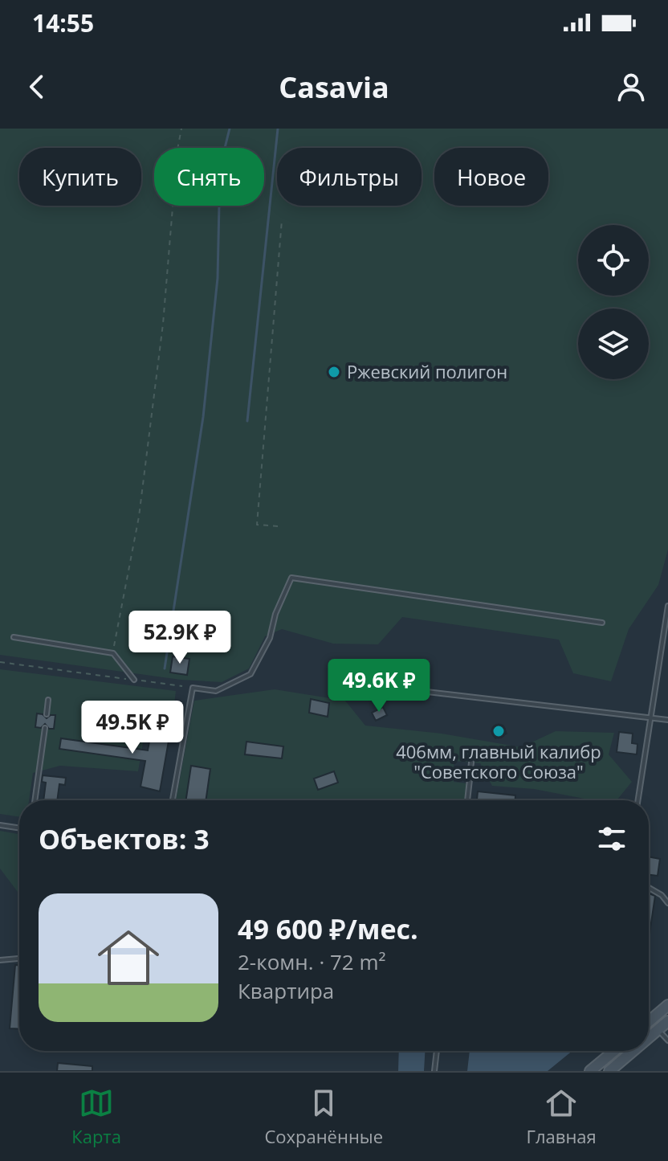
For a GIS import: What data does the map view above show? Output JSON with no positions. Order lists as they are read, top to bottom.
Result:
{
  "places": ["Ржевский полигон", "406мм, главный калибр \"Советского Союза\""],
  "page": {
    "status": "14:55",
    "header": "Casavia",
    "chip": [
      "Купить",
      "Снять",
      "Фильтры",
      "Новое"
    ],
    "price": ["52.9K ₽", "49.6K ₽", "49.5K ₽"],
    "heading": "Объектов: 3",
    "list": [
      {
        "name": "49 600 ₽/мес.",
        "note": "2-комн. · 72 m² · Квартира"
      }
    ],
    "tabs": ["Карта", "Сохранённые", "Главная"]
  }
}
